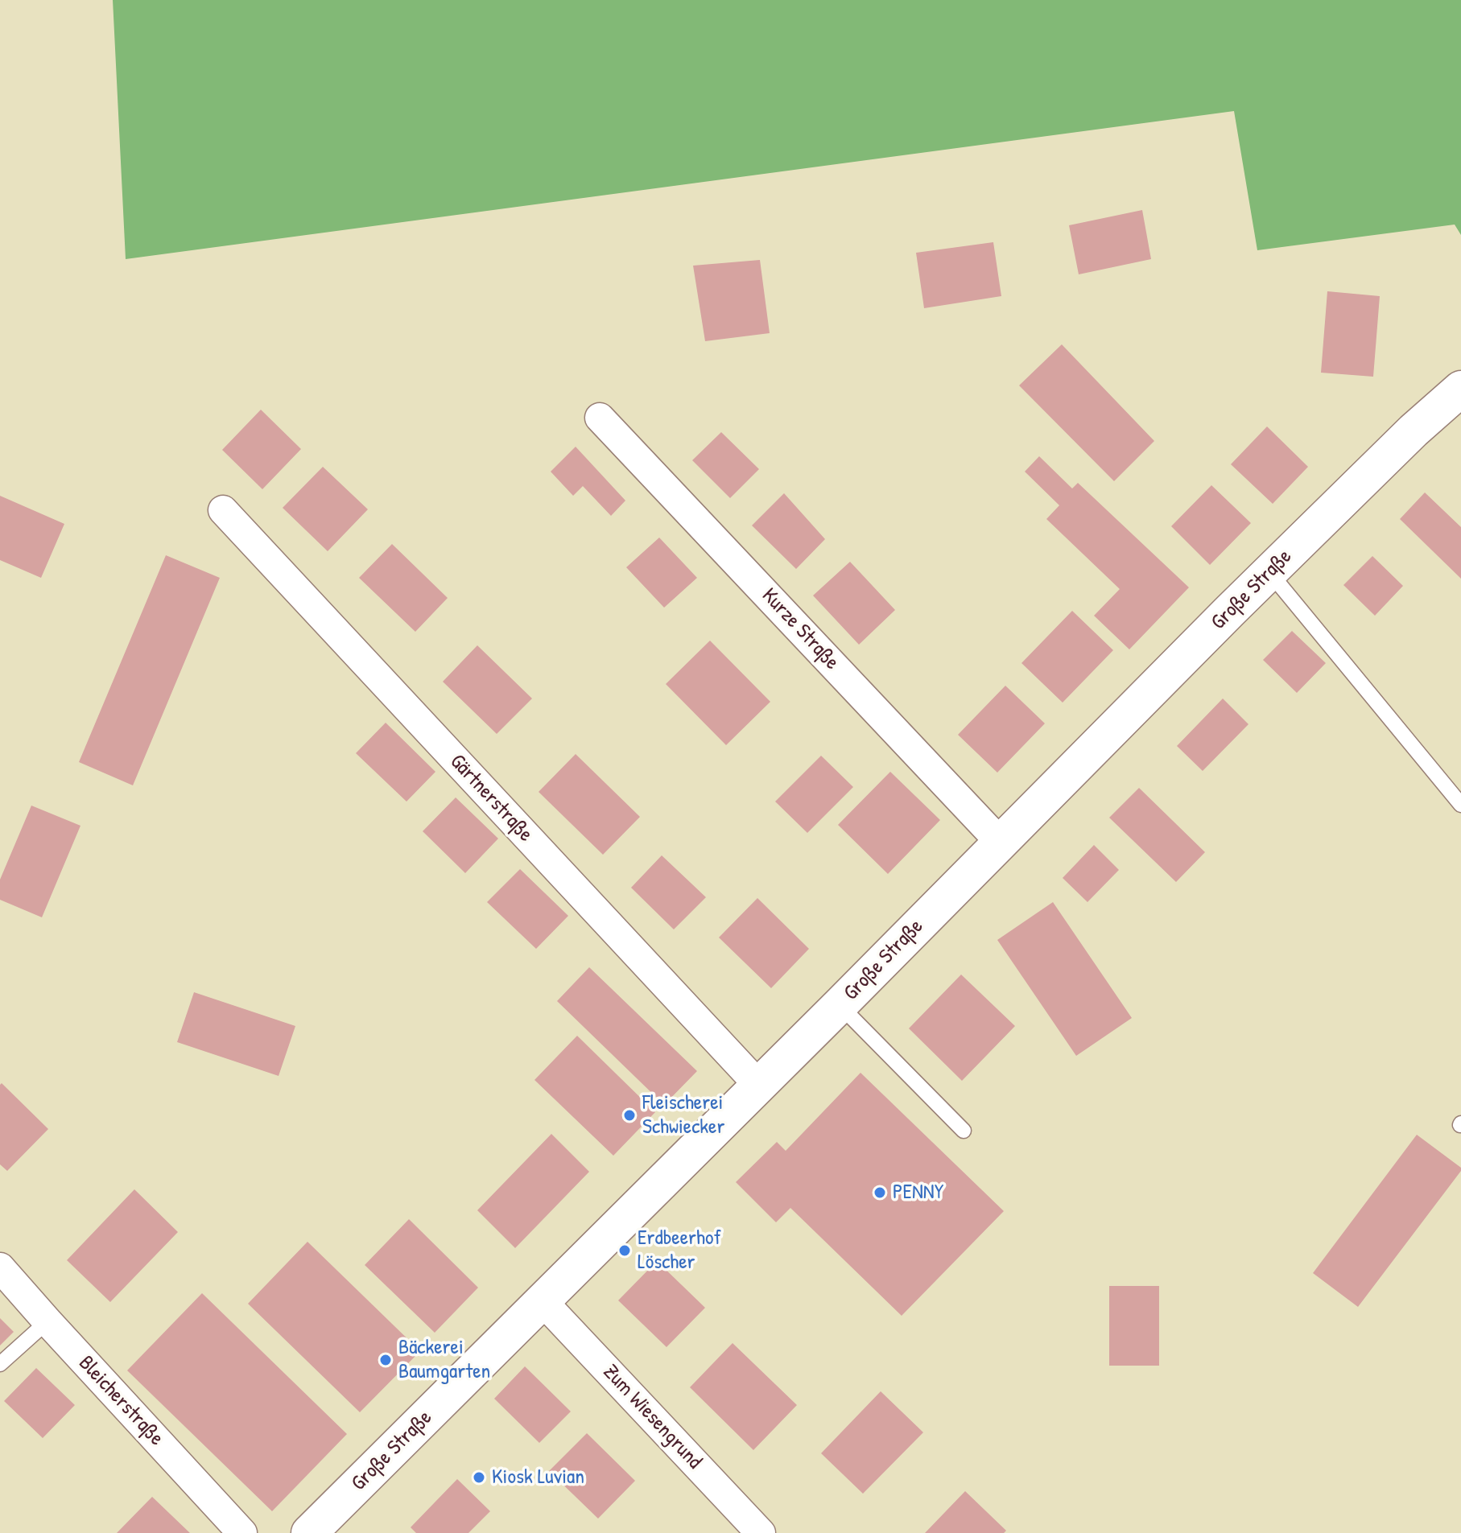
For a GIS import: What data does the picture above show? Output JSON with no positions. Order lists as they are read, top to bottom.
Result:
{
  "streets": {
    "street": [
      "Große Straße",
      "Kurze Straße",
      "Gärtnerstraße",
      "Bleicherstraße",
      "Zum Wiesengrund"
    ]
  },
  "crossings": [
    ["Große Straße", "Kurze Straße"],
    ["Große Straße", "Gärtnerstraße"],
    ["Große Straße", "Zum Wiesengrund"]
  ],
  "places": [
    "Fleischerei Schwiecker",
    "PENNY",
    "Erdbeerhof Löscher",
    "Bäckerei Baumgarten",
    "Kiosk Luvian"
  ]
}
